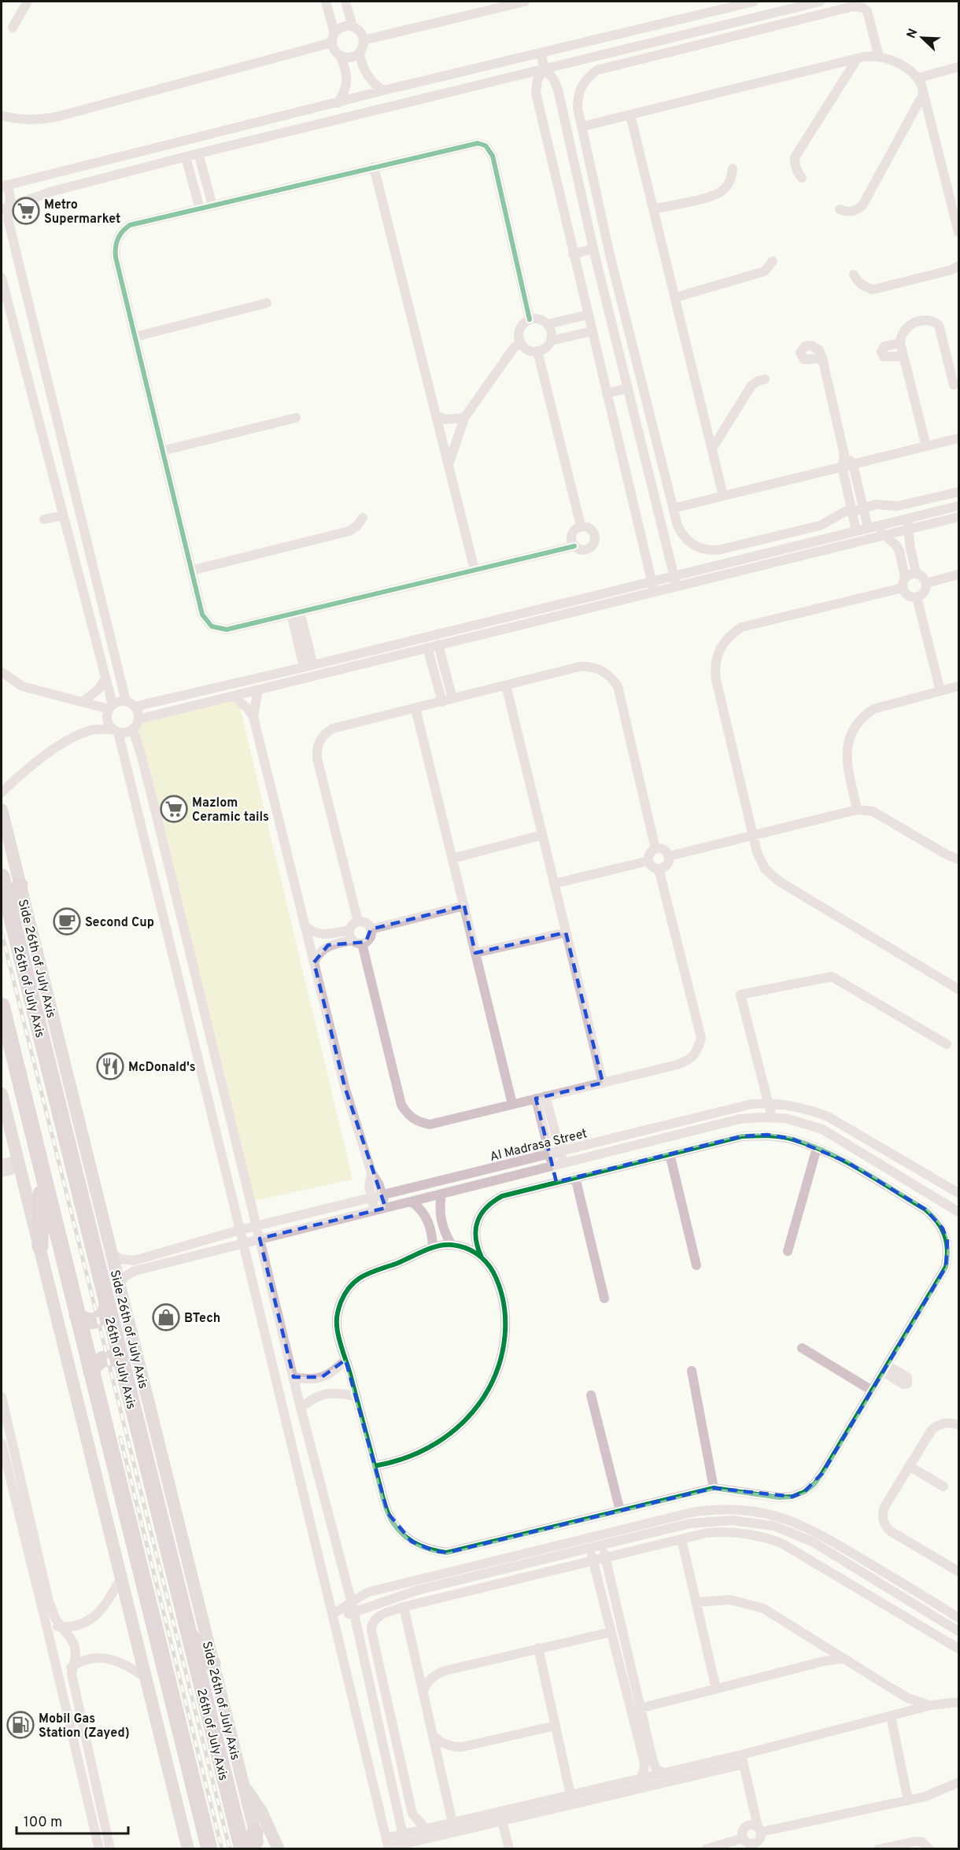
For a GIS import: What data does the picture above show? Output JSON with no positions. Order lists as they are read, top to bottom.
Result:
{
  "streets": {
    "highway": ["26th of July Axis"],
    "main road": ["Side 26th of July Axis"],
    "street": ["Al Madrasa Street"]
  },
  "crossings": [
    ["Side 26th of July Axis", "Al Madrasa Street"]
  ],
  "places": {
    "supermarket": ["Metro Supermarket", "Mazlom Ceramic tails"],
    "cafe": ["Second Cup"],
    "restaurant": ["McDonald's"],
    "shop": ["BTech"],
    "fuel station": ["Mobil Gas Station (Zayed)"]
  },
  "scale_bar": "100 m",
  "north": "top left"
}
